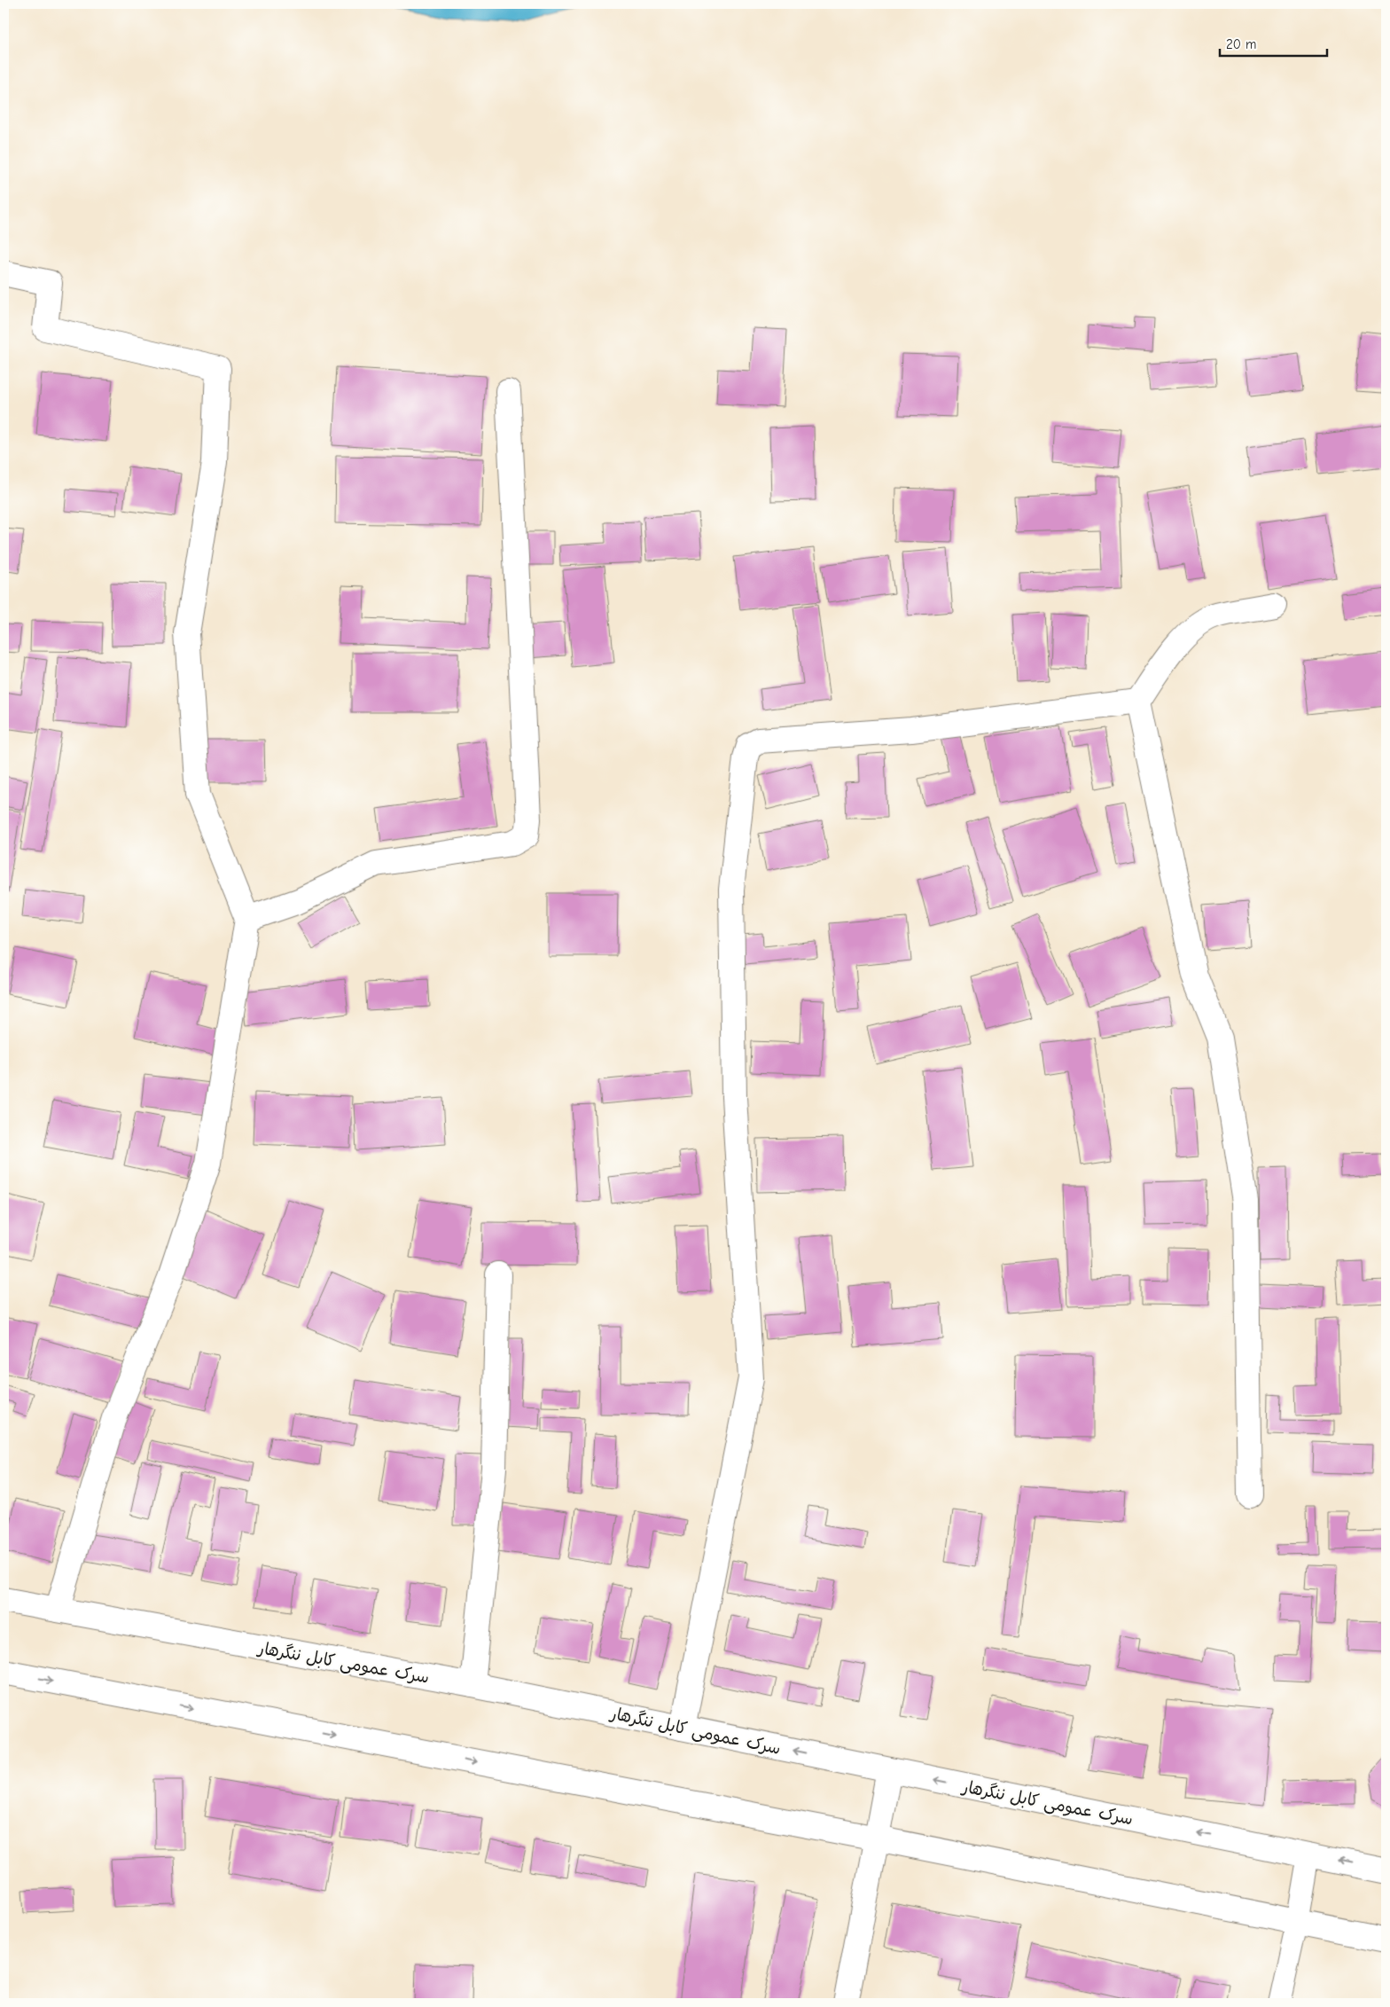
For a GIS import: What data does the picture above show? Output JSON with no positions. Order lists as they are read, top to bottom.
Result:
{
  "streets": {
    "main road": ["سرک عمومی کابل ننگرهار"]
  },
  "scale_bar": "20 m"
}
